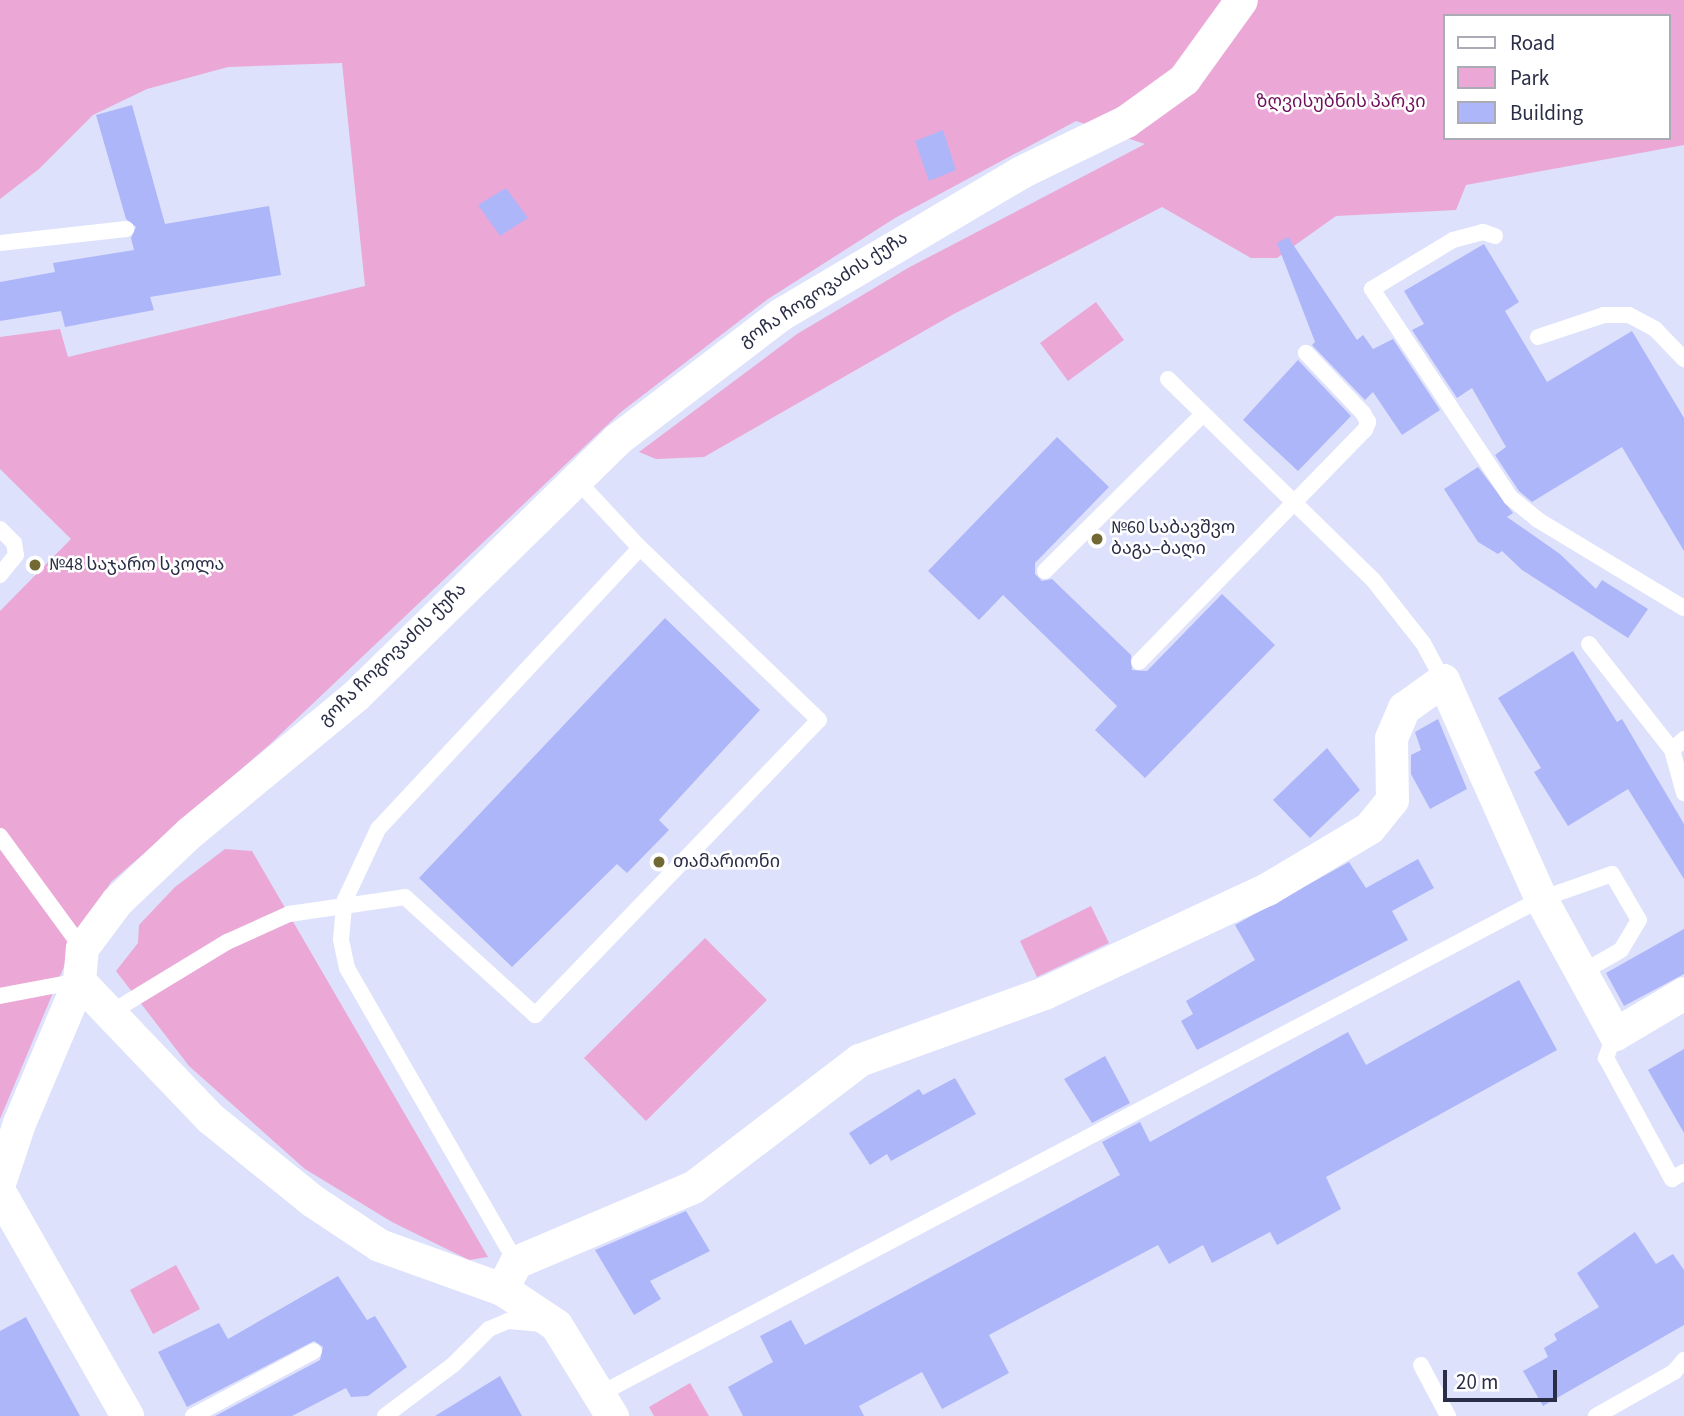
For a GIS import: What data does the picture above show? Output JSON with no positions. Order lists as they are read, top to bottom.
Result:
{
  "streets": {
    "street": ["გოჩა ჩოგოვაძის ქუჩა"]
  },
  "parks": ["ზღვისუბნის პარკი"],
  "places": ["№60 საბავშვო ბაგა–ბაღი", "№48 საჯარო სკოლა", "თამარიონი"],
  "legend": ["Road", "Park", "Building"],
  "scale_bar": "20 m"
}
